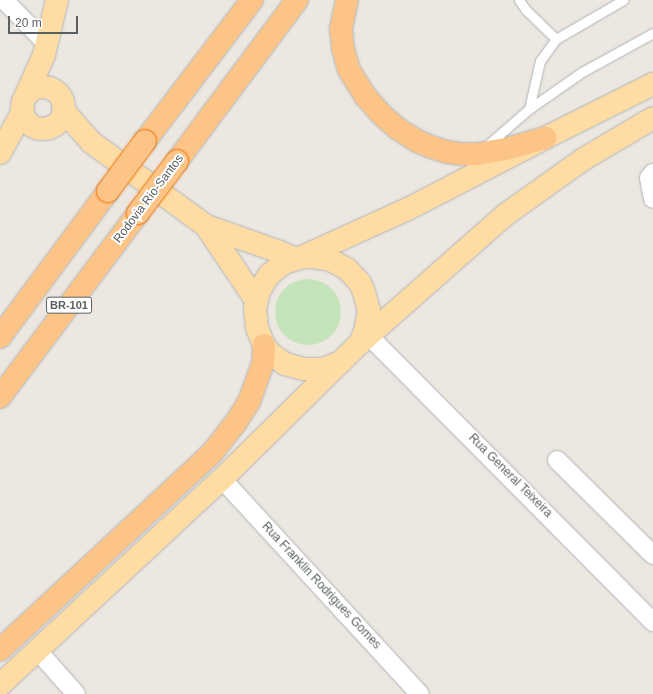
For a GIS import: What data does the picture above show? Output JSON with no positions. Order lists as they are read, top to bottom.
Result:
{
  "streets": {
    "highway": ["Rodovia Rio-Santos", "BR-101"],
    "street": ["Rua General Teixeira", "Rua Franklin Rodrigues Gomes"]
  },
  "scale_bar": "20 m"
}
